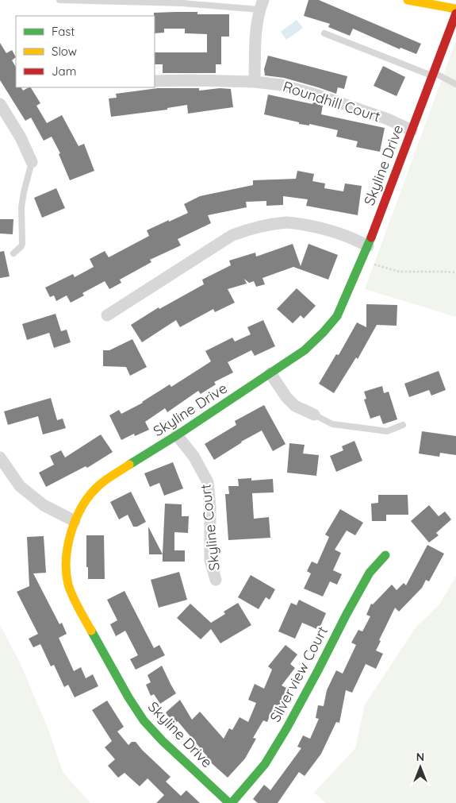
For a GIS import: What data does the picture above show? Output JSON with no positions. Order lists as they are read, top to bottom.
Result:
{
  "streets": {
    "street": [
      "Roundhill Court",
      "Skyline Drive",
      "Skyline Court",
      "Silverview Court"
    ]
  },
  "crossings": [
    ["Roundhill Court", "Skyline Drive"],
    ["Skyline Drive", "Skyline Court"],
    ["Skyline Drive", "Silverview Court"]
  ],
  "legend": ["Fast", "Slow", "Jam"],
  "north": "top"
}
